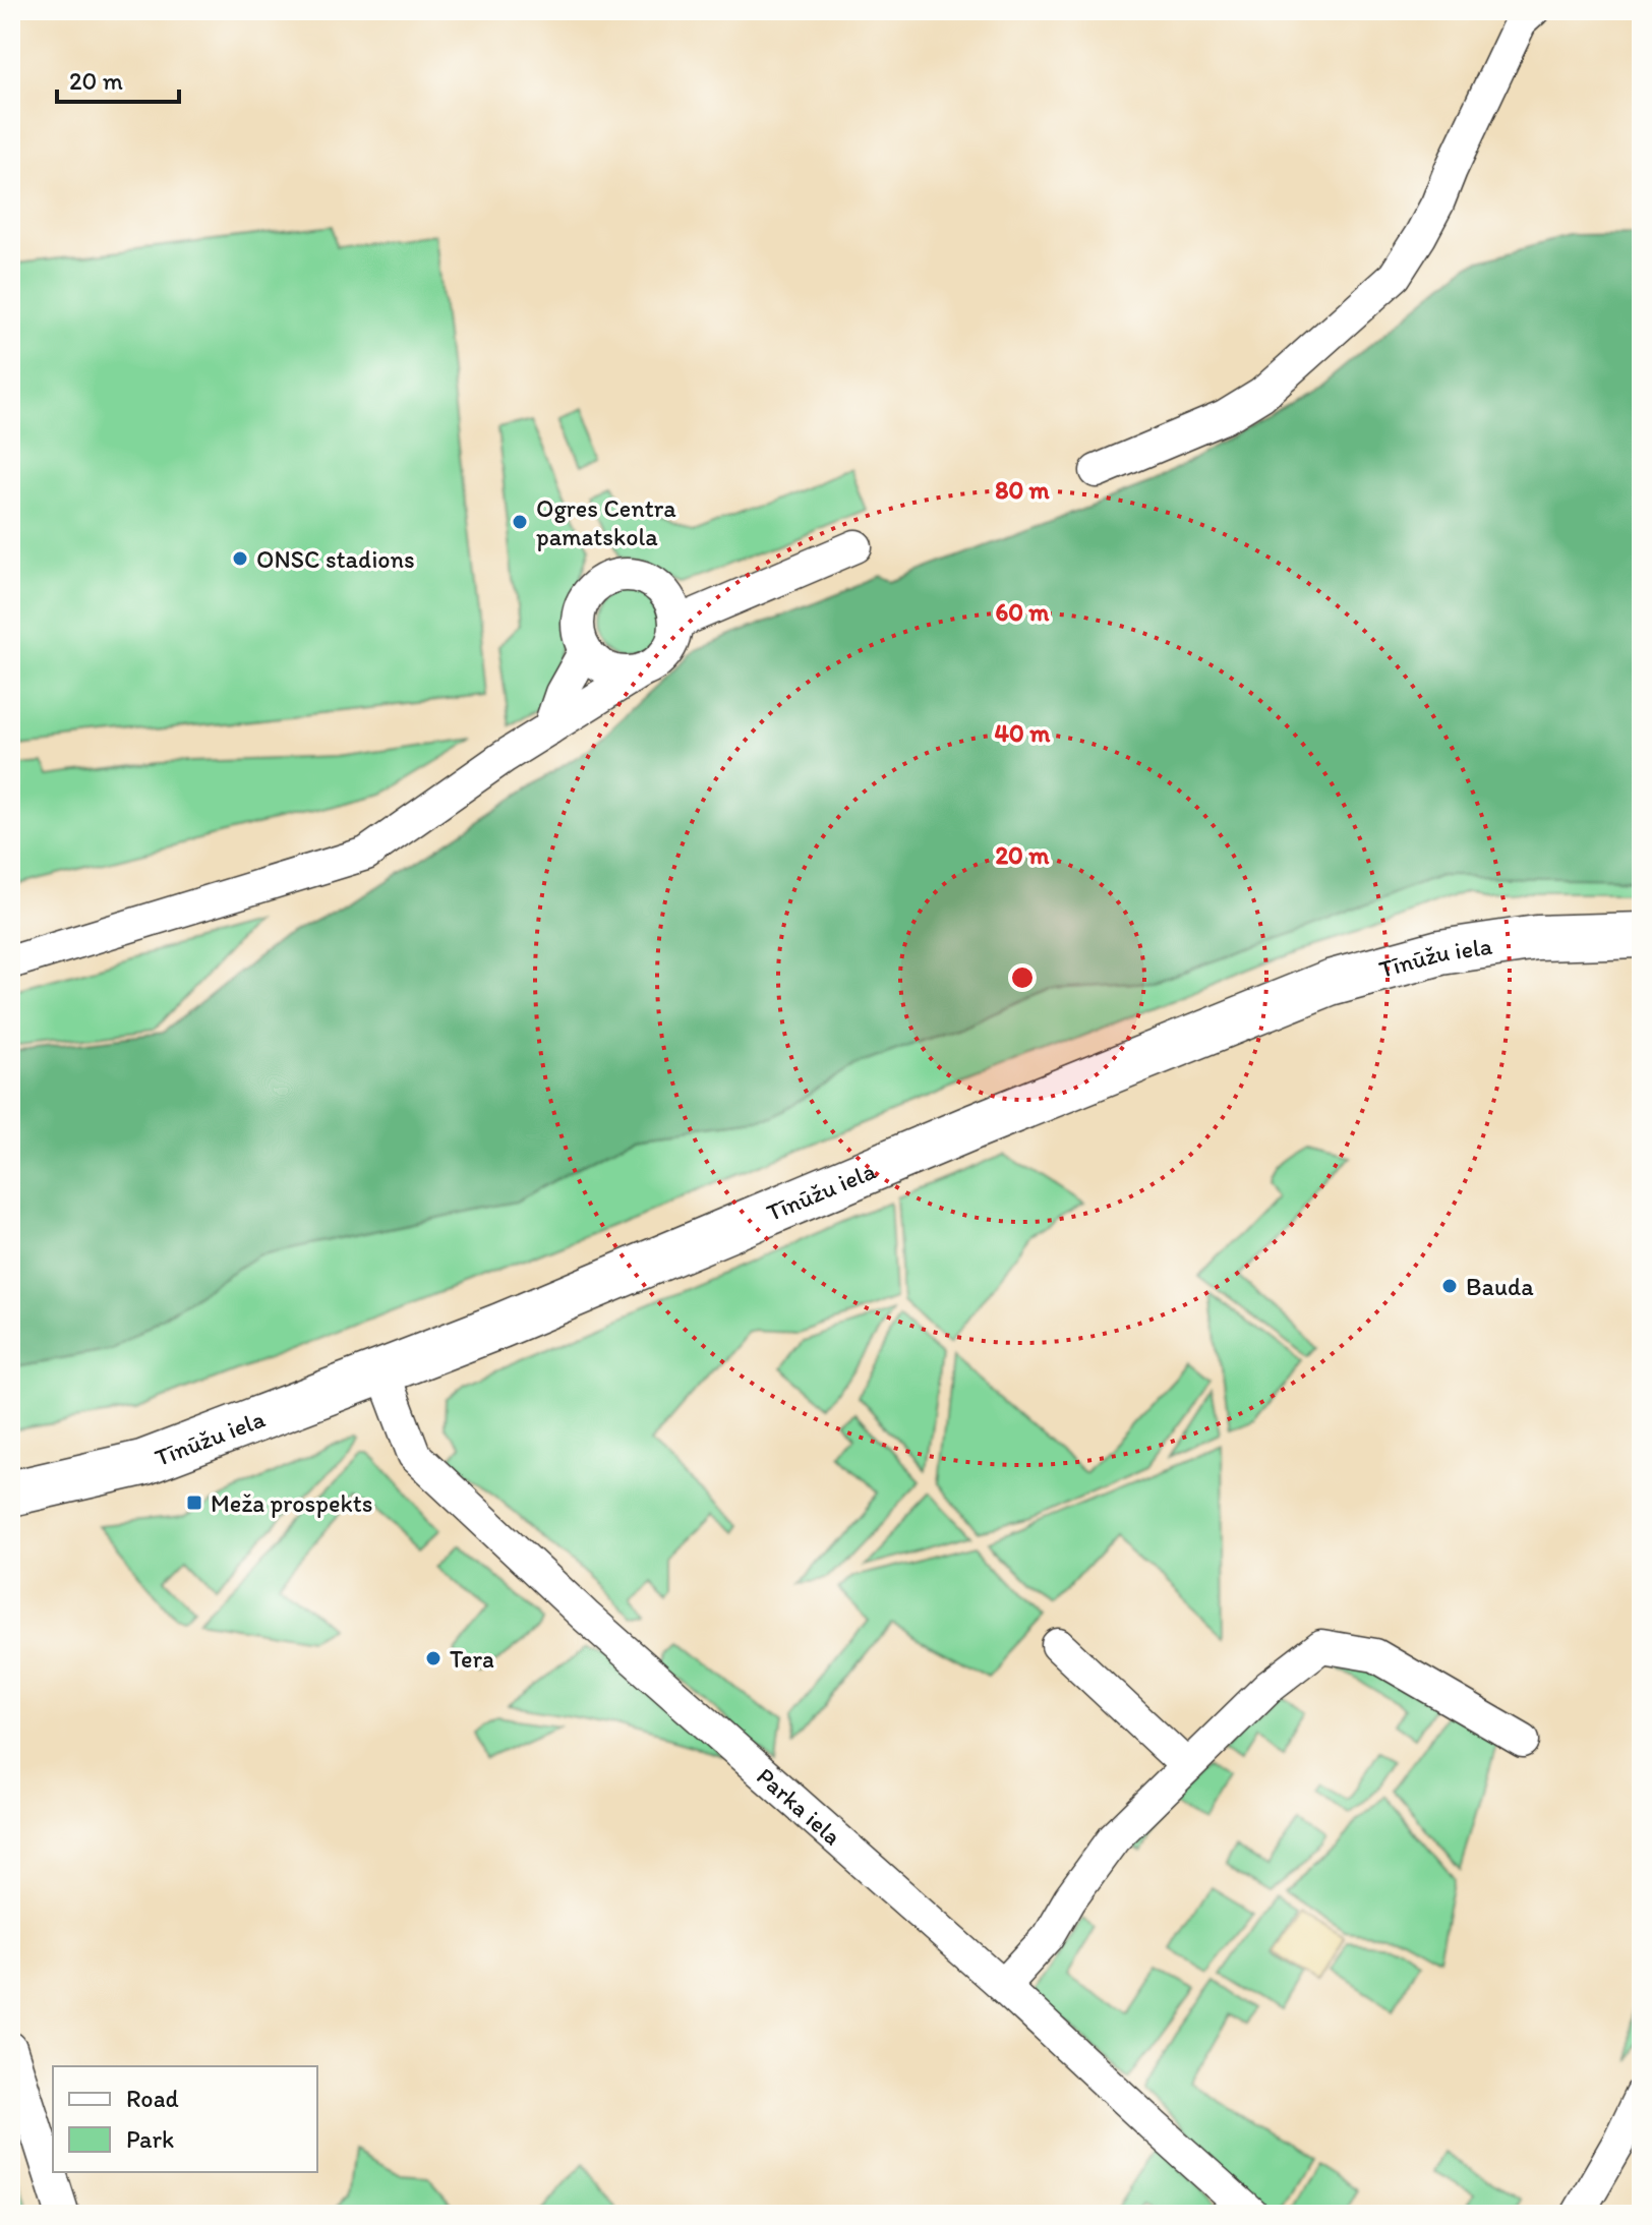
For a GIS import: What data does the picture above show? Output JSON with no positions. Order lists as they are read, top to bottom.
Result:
{
  "streets": {
    "main road": ["Tīnūžu iela"],
    "street": ["Parka iela"]
  },
  "crossings": [
    ["Tīnūžu iela", "Parka iela"]
  ],
  "places": {
    "other": [
      "Ogres Centra pamatskola",
      "ONSC stadions",
      "Bauda",
      "Tera"
    ],
    "transit": ["Meža prospekts"]
  },
  "legend": ["Road", "Park"],
  "scale_bar": "20 m",
  "rings": [
    "80 m",
    "60 m",
    "40 m",
    "20 m"
  ]
}
